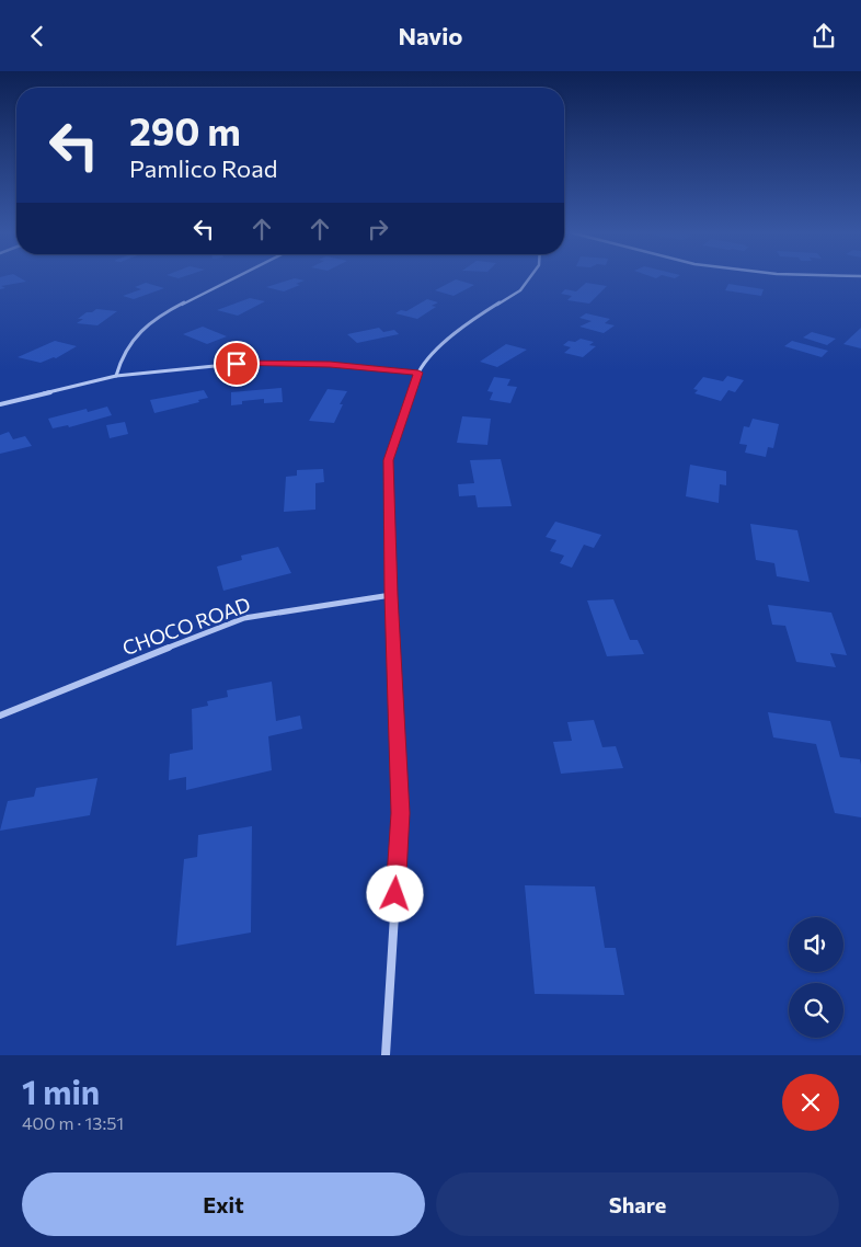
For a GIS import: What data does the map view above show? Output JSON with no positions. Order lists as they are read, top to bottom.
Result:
{
  "streets": {
    "street": ["CHOCO ROAD"]
  },
  "page": {
    "header": "Navio",
    "turn": ["290 m", "Pamlico Road"],
    "heading": ["1 min", "400 m · 13:51"],
    "buttons": ["Exit", "Share"]
  }
}
